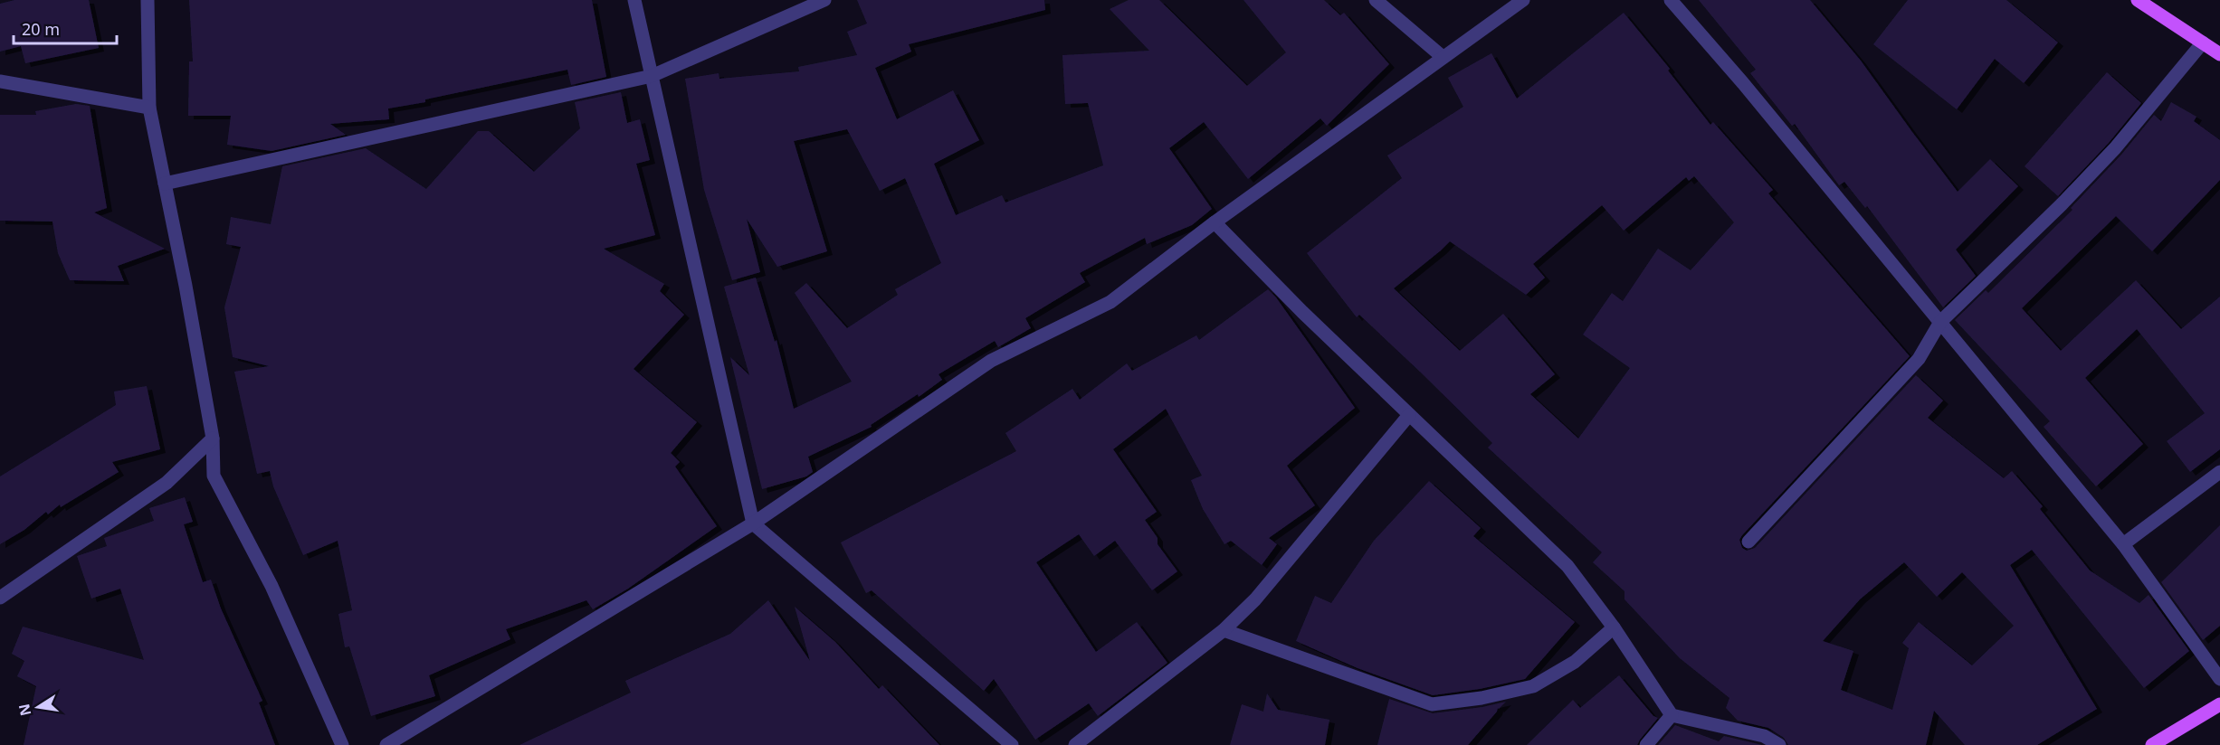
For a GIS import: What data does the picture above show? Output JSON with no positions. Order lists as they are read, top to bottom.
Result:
{
  "scale_bar": "20 m",
  "north": "left"
}
